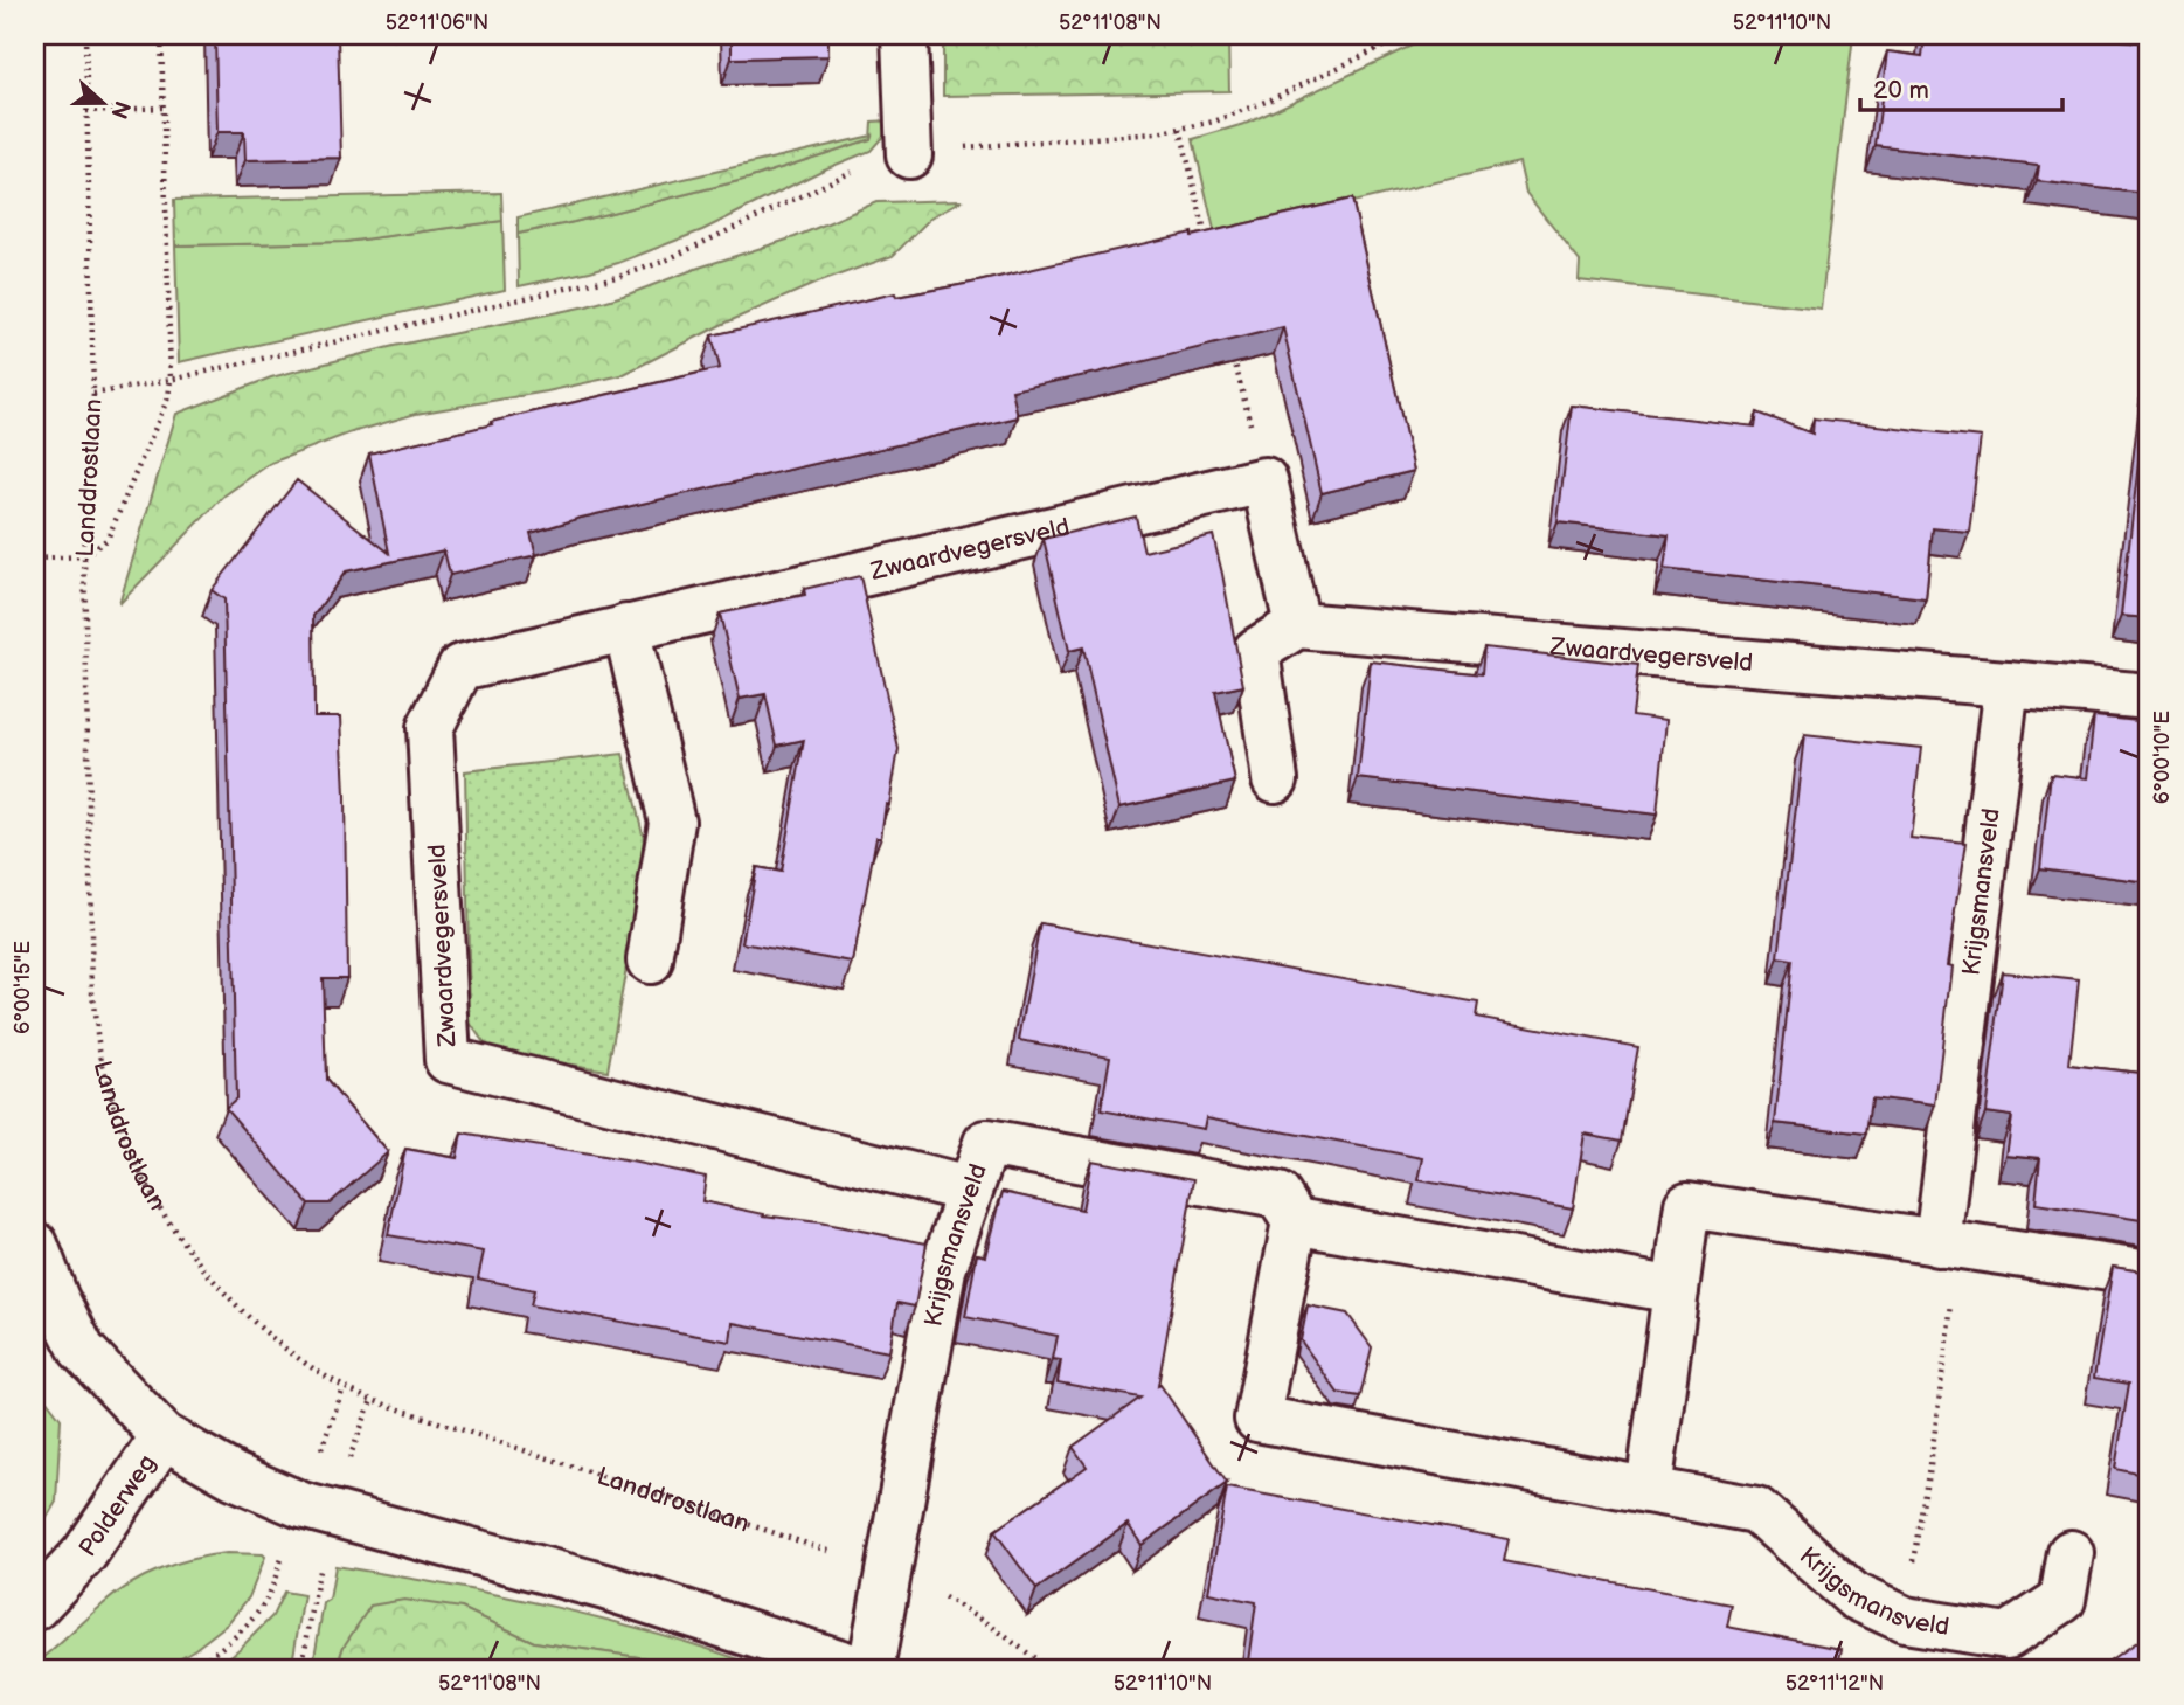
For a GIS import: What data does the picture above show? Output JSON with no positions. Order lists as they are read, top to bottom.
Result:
{
  "streets": {
    "street": ["Zwaardvegersveld", "Krijgsmansveld", "Polderweg"],
    "path": ["Landdrostlaan"]
  },
  "crossings": [
    ["Landdrostlaan", "Krijgsmansveld"],
    ["Zwaardvegersveld", "Krijgsmansveld"]
  ],
  "scale_bar": "20 m",
  "north": "right",
  "coordinates": [
    "52°11'06\"N",
    "52°11'08\"N",
    "52°11'10\"N",
    "6°00'10\"E",
    "6°00'15\"E",
    "52°11'12\"N"
  ]
}
